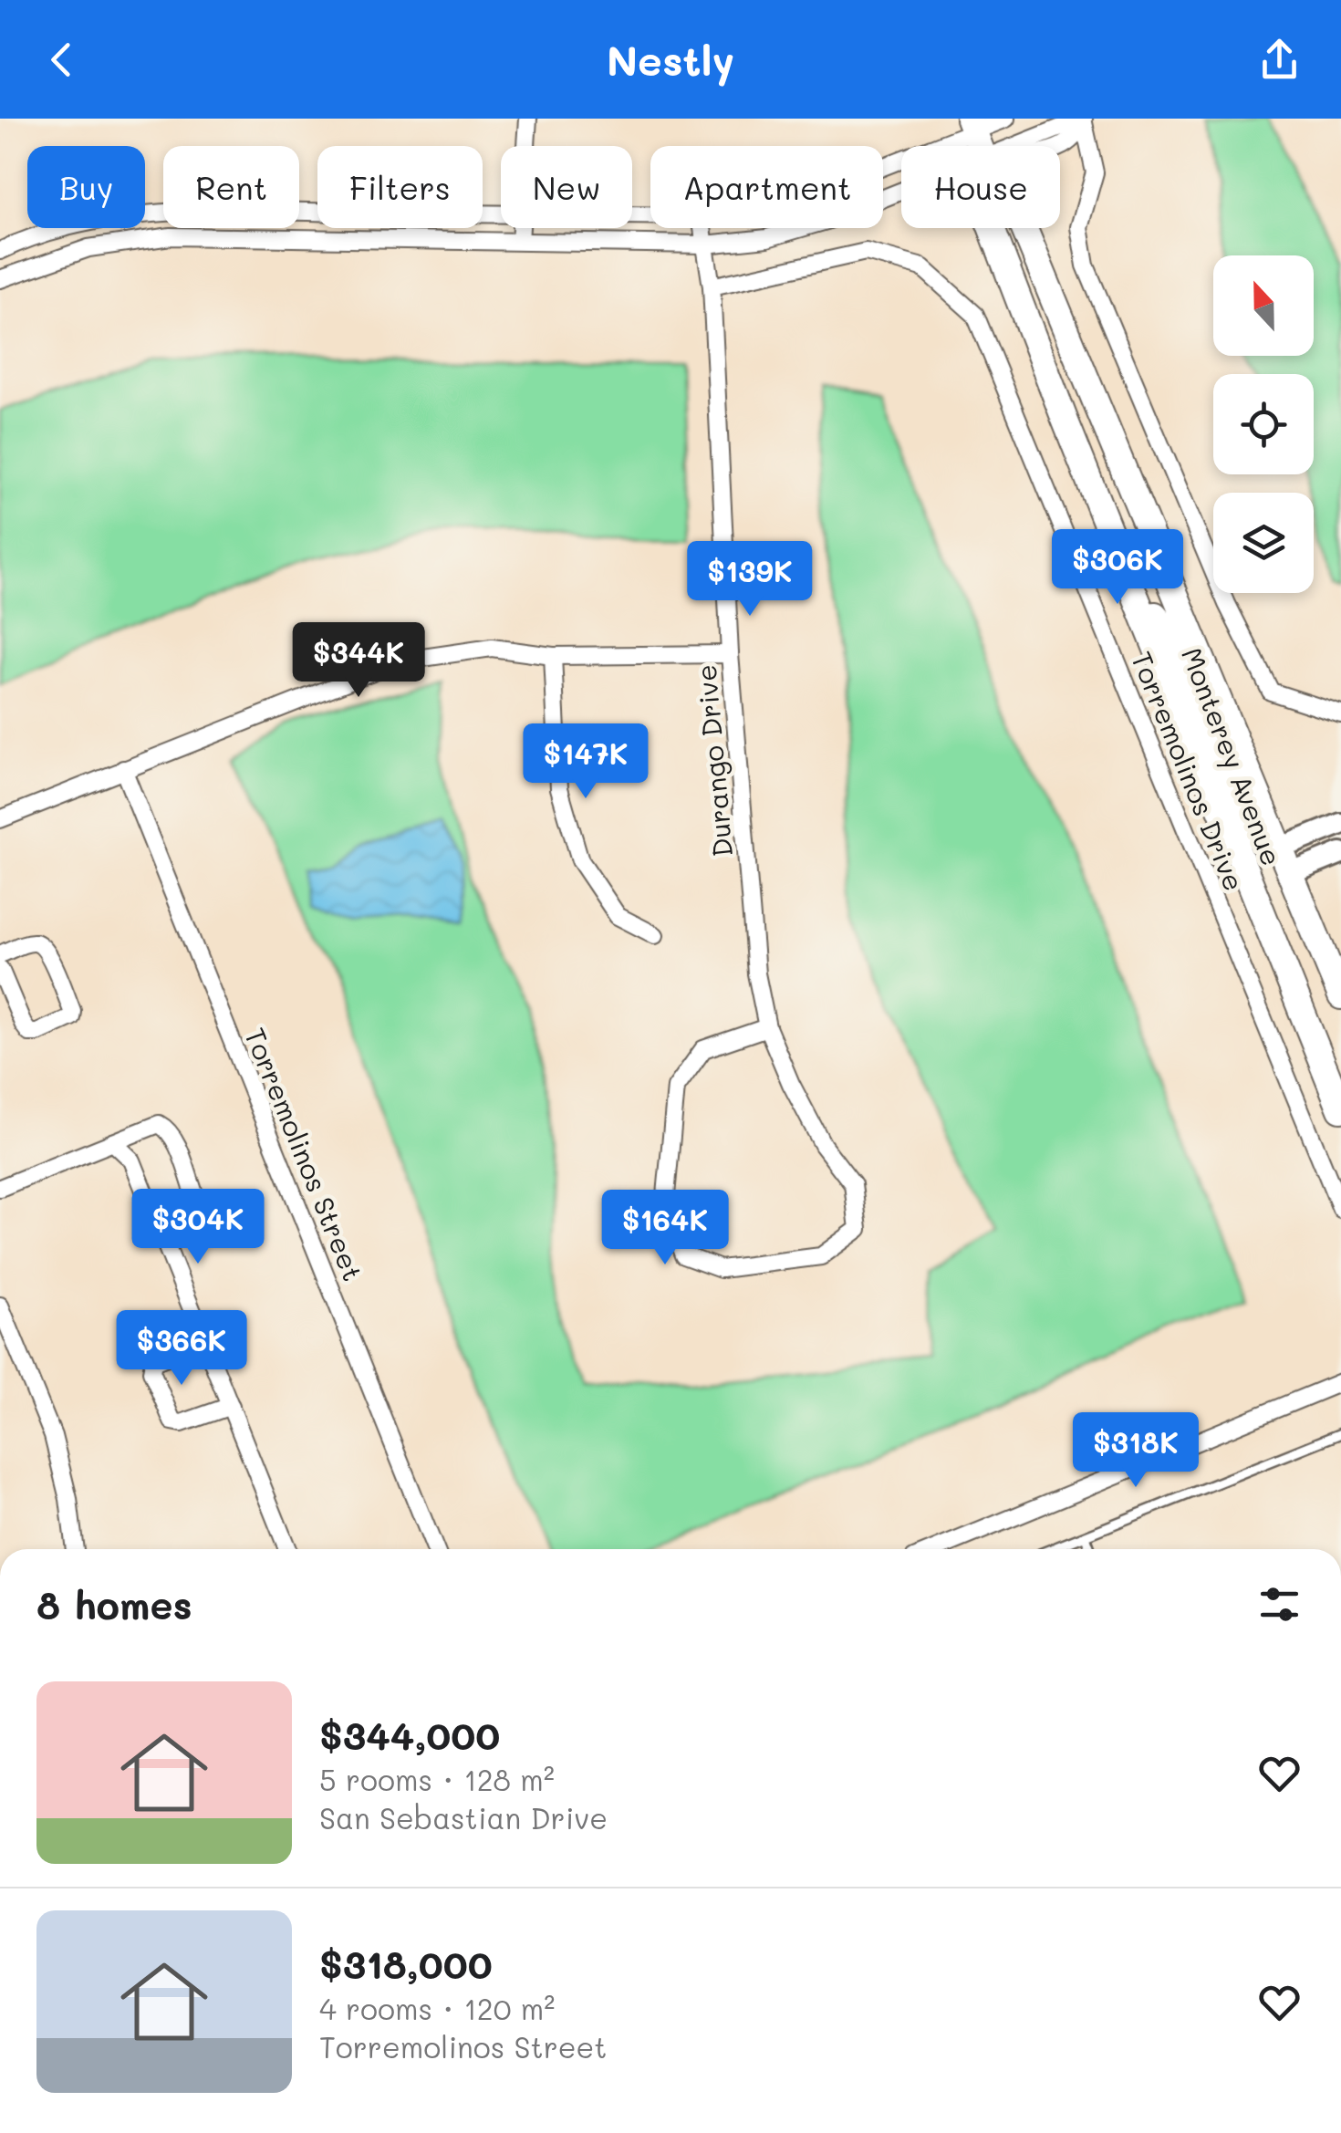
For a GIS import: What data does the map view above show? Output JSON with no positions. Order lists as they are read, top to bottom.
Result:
{
  "streets": {
    "main road": ["Monterey Avenue"],
    "street": ["Durango Drive", "Torremolinos Drive", "Torremolinos Street"]
  },
  "crossings": [
    ["Durango Drive", "Torremolinos Drive"]
  ],
  "north": "top",
  "page": {
    "header": "Nestly",
    "chip": [
      "Buy",
      "Rent",
      "Filters",
      "New",
      "Apartment",
      "House"
    ],
    "price": [
      "$306K",
      "$139K",
      "$344K",
      "$147K",
      "$304K",
      "$164K",
      "$366K",
      "$318K"
    ],
    "heading": "8 homes",
    "list": [
      {
        "name": "$344,000",
        "note": "5 rooms · 128 m² · San Sebastian Drive"
      },
      {
        "name": "$318,000",
        "note": "4 rooms · 120 m² · Torremolinos Street"
      }
    ]
  }
}
